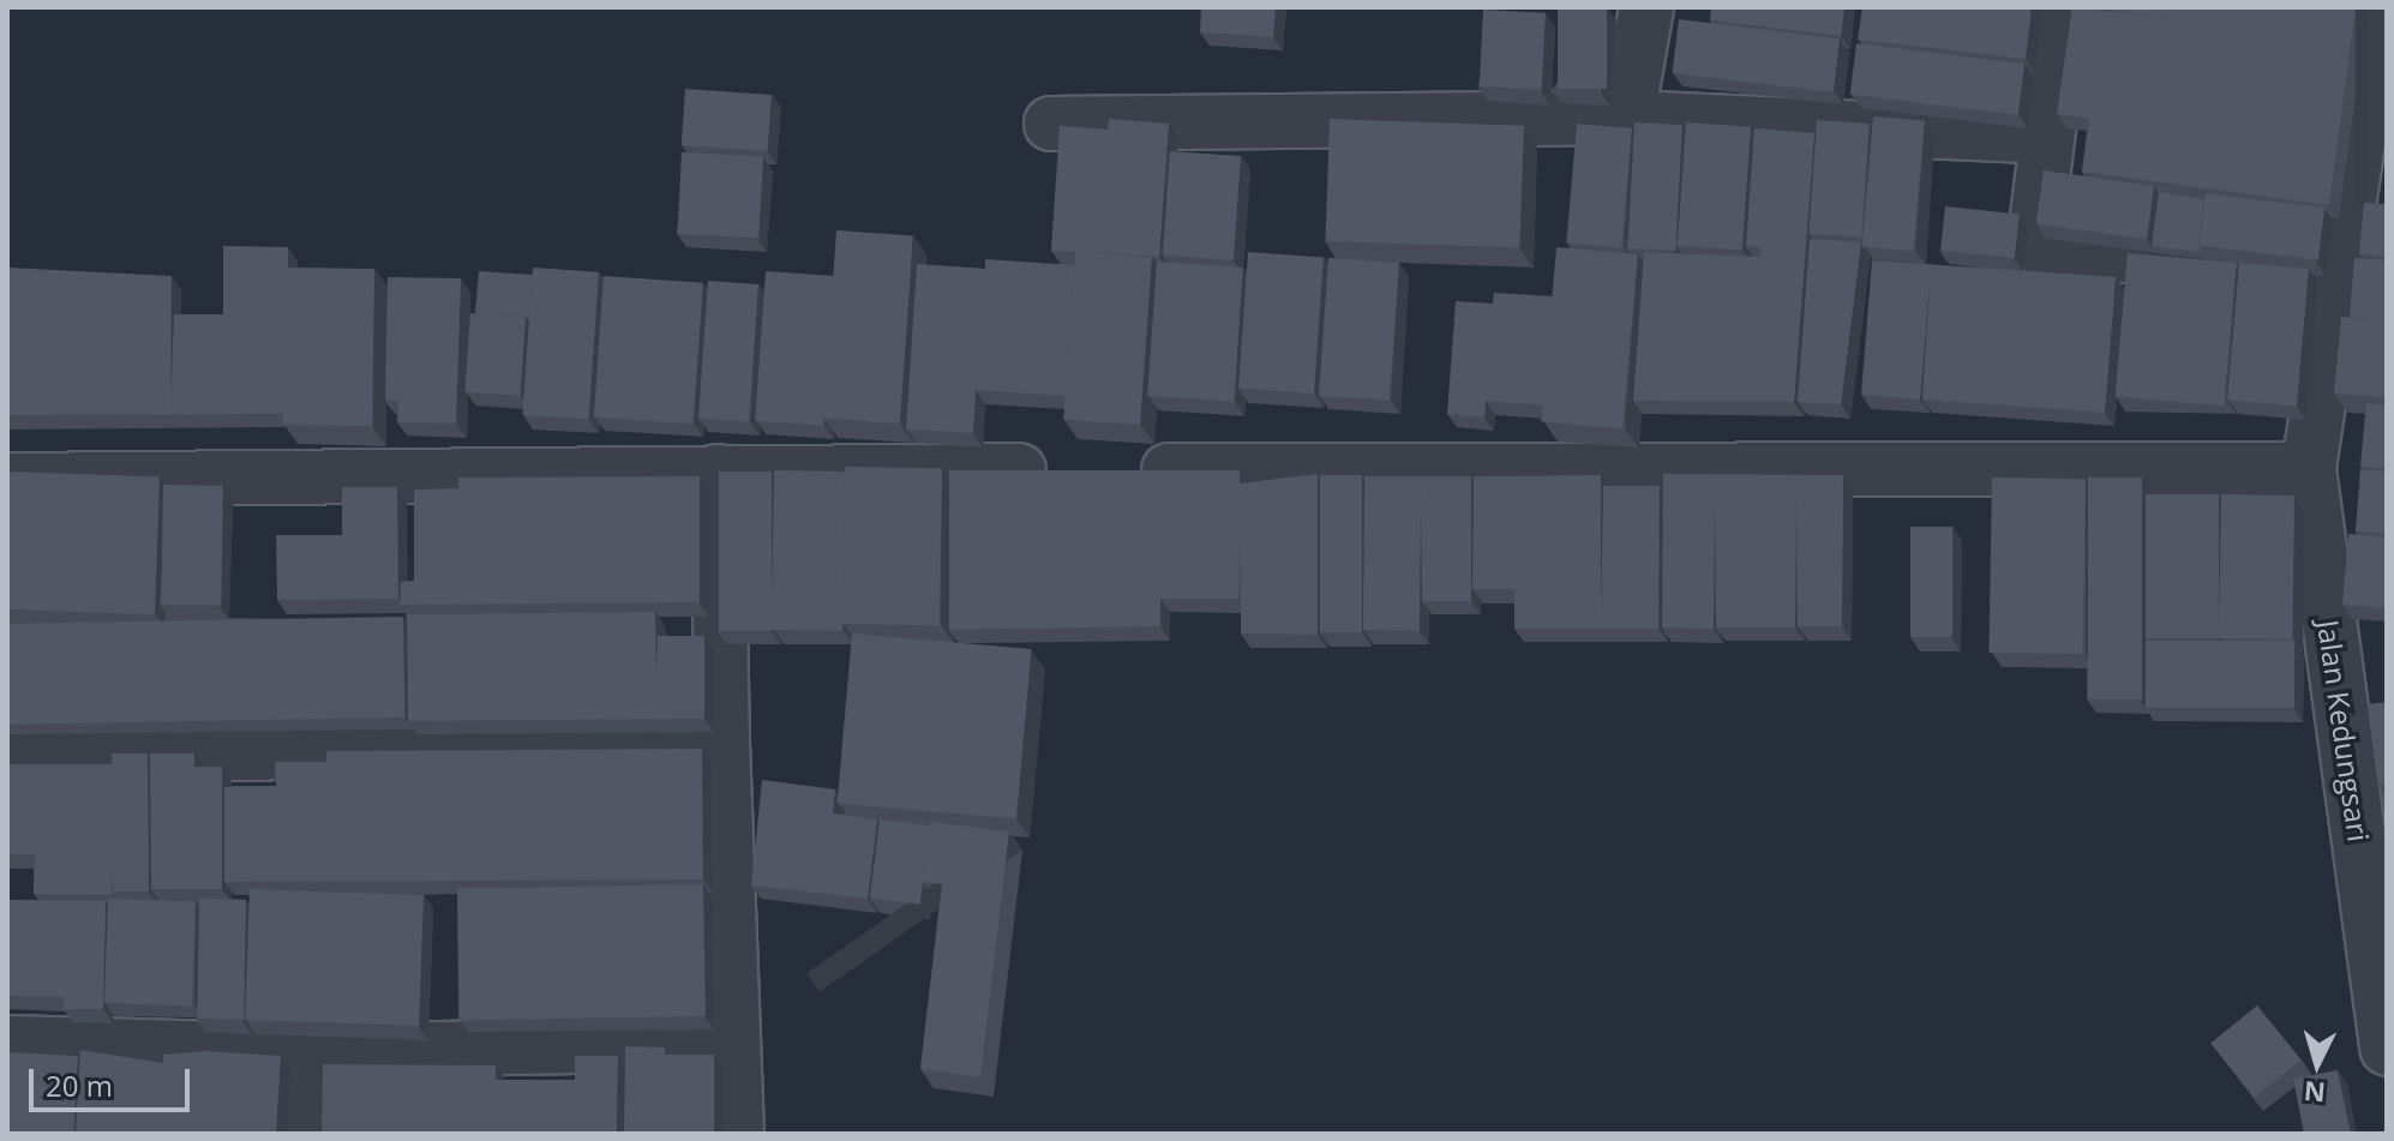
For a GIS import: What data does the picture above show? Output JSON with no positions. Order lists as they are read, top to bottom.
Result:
{
  "streets": {
    "street": ["Jalan Kedungsari"]
  },
  "scale_bar": "20 m",
  "north": "bottom"
}
